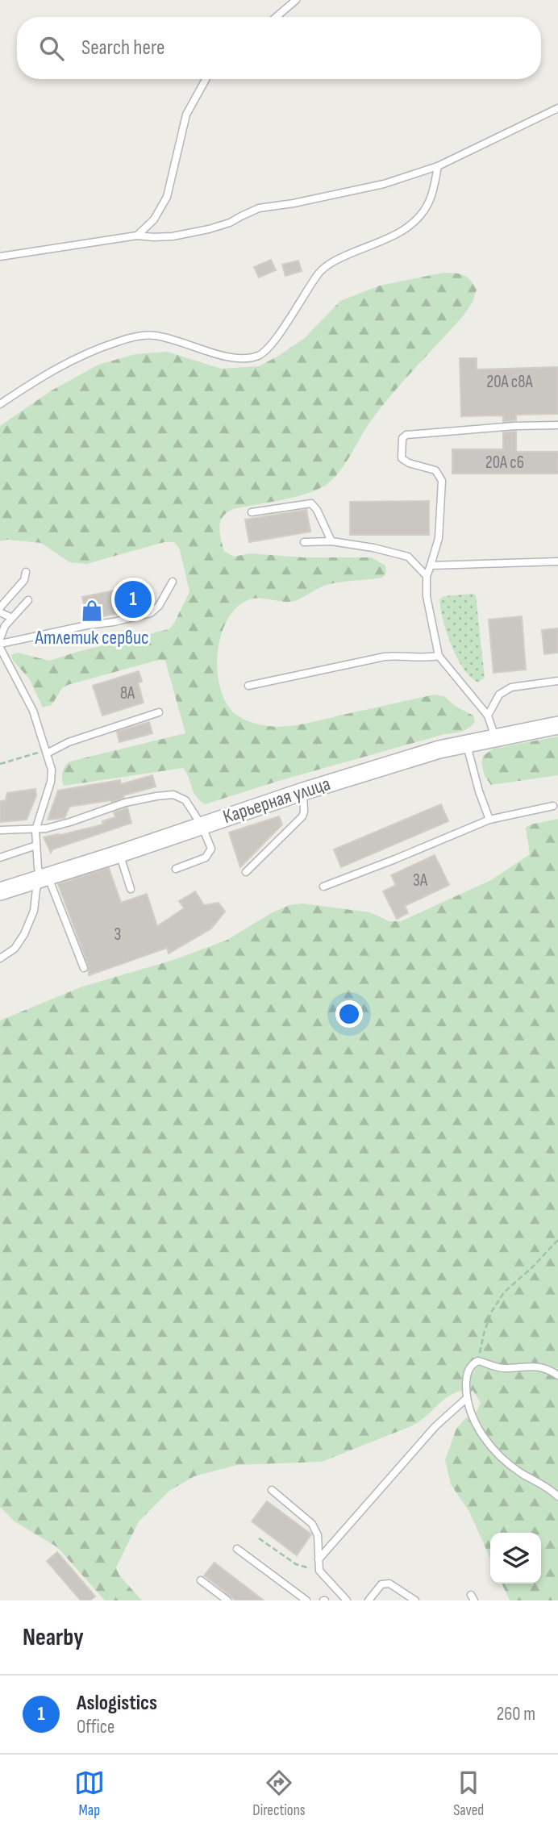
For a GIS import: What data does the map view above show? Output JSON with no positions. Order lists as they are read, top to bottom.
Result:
{
  "streets": {
    "street": ["Карьерная улица"]
  },
  "places": {
    "shop": ["Атлетик сервис"]
  },
  "house_numbers": [
    "20А с8А",
    "20А с6",
    "8А",
    "3А",
    "3"
  ],
  "page": {
    "search": "Search here",
    "pins": "1",
    "heading": "Nearby",
    "list": [
      {
        "mark": "1",
        "name": "Aslogistics",
        "note": "Office",
        "value": "260 m"
      }
    ],
    "nav": ["Map", "Directions", "Saved"]
  }
}
